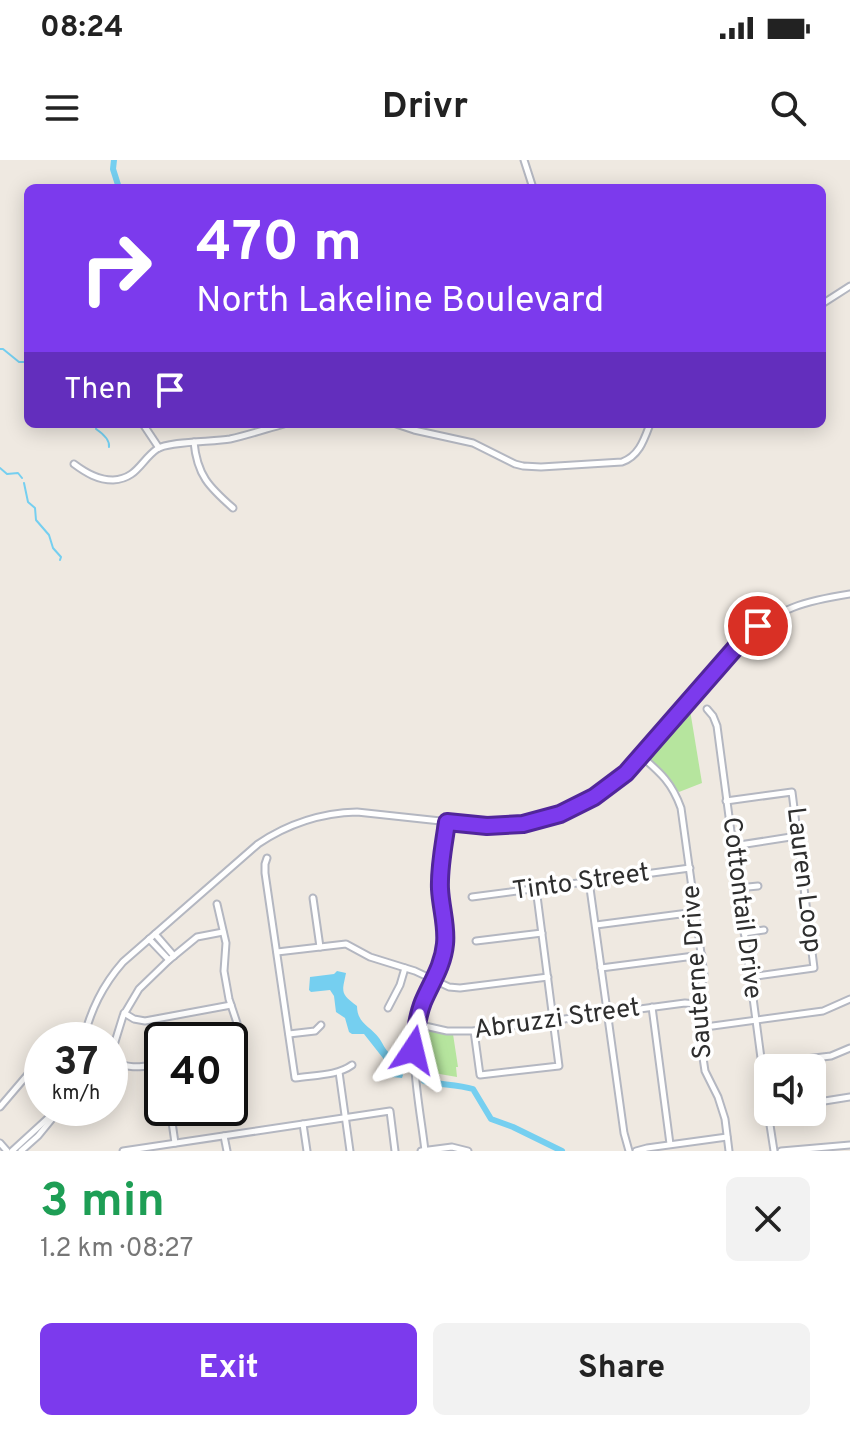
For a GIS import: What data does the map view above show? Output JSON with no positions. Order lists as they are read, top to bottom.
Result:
{
  "streets": {
    "street": [
      "Lauren Loop",
      "Tinto Street",
      "Cottontail Drive",
      "Sauterne Drive",
      "Abruzzi Street"
    ]
  },
  "crossings": [
    ["Lauren Loop", "Cottontail Drive"],
    ["Tinto Street", "Sauterne Drive"],
    ["Sauterne Drive", "Abruzzi Street"]
  ],
  "page": {
    "status": "08:24",
    "header": "Drivr",
    "turn": ["470 m", "North Lakeline Boulevard"],
    "then": "Then",
    "speed": "37 km/h",
    "limit": "40",
    "heading": ["3 min", "1.2 km · 08:27"],
    "buttons": ["Exit", "Share"]
  }
}
